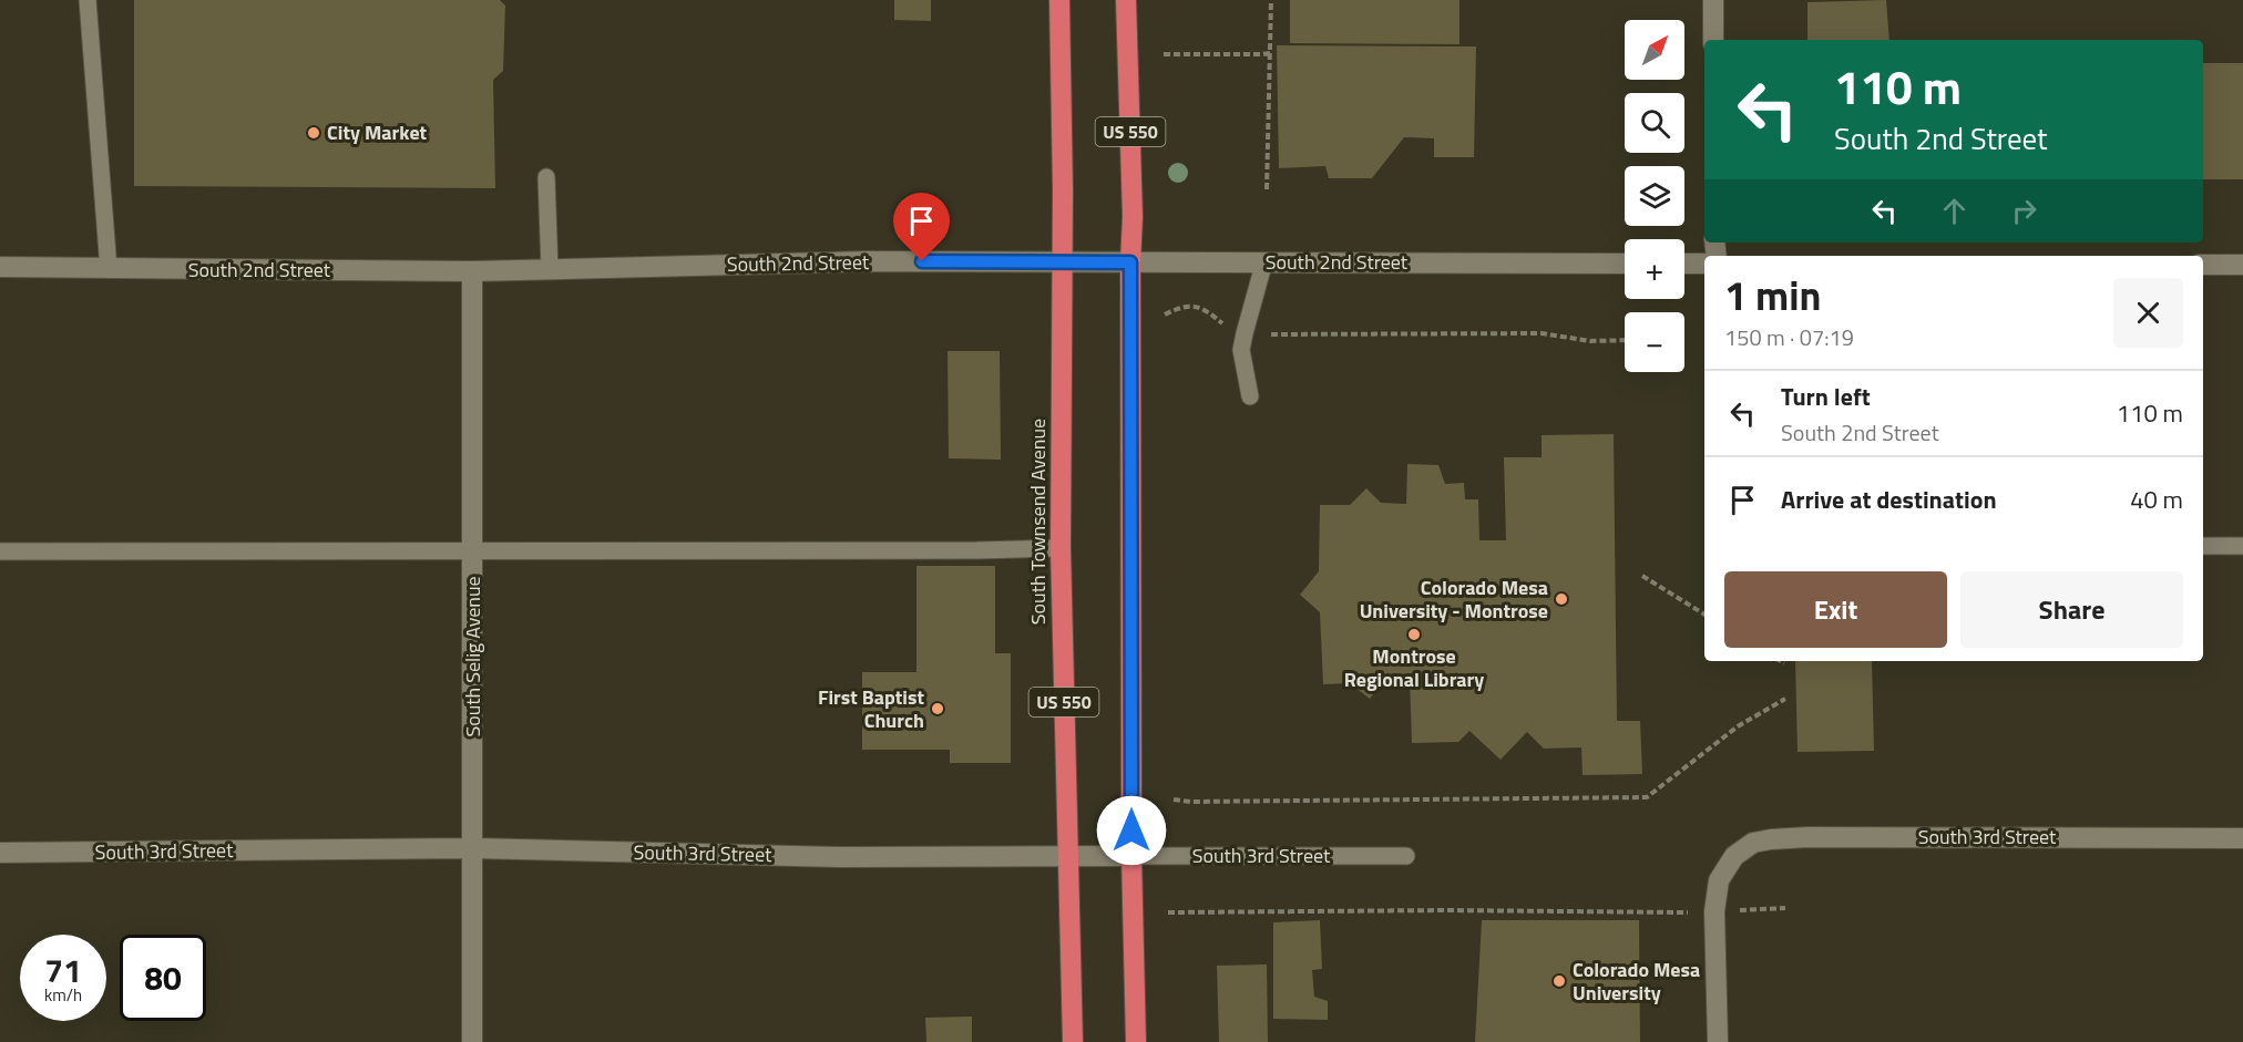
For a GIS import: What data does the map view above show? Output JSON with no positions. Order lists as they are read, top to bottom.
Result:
{
  "streets": {
    "highway": ["US 550", "South Townsend Avenue"],
    "street": ["South 2nd Street", "South Selig Avenue", "South 3rd Street"]
  },
  "crossings": [
    ["US 550", "South 2nd Street"],
    ["US 550", "South 3rd Street"],
    ["South 2nd Street", "South Townsend Avenue"],
    ["South 2nd Street", "South Selig Avenue"],
    ["South Townsend Avenue", "South 3rd Street"],
    ["South Selig Avenue", "South 3rd Street"]
  ],
  "places": [
    "City Market",
    "Colorado Mesa University - Montrose",
    "Montrose Regional Library",
    "First Baptist Church",
    "Colorado Mesa University"
  ],
  "north": "top right",
  "page": {
    "map_buttons": ["+", "−"],
    "turn": ["110 m", "South 2nd Street"],
    "heading": ["1 min", "150 m · 07:19"],
    "list": [
      {
        "name": "Turn left",
        "note": "South 2nd Street",
        "value": "110 m"
      },
      {
        "name": "Arrive at destination",
        "value": "40 m"
      }
    ],
    "buttons": ["Exit", "Share"],
    "speed": "71 km/h",
    "limit": "80"
  }
}
